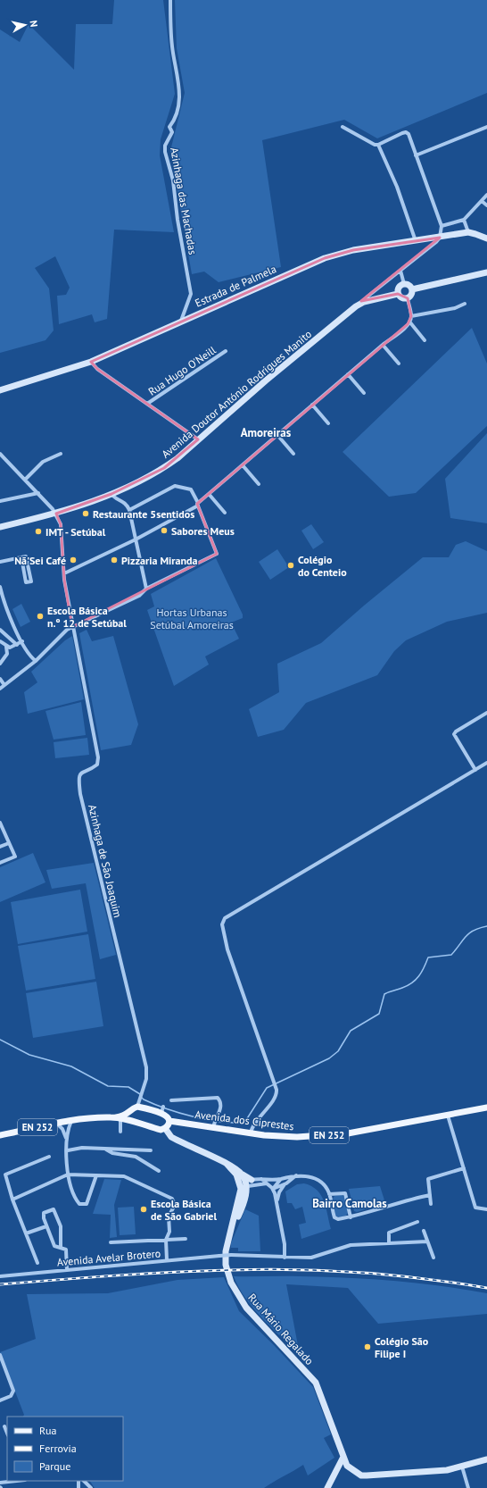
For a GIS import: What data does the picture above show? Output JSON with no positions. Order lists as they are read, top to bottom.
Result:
{
  "streets": {
    "main road": ["Avenida dos Ciprestes", "EN 252"],
    "street": [
      "Azinhaga das Machadas",
      "Estrada de Palmela",
      "Rua Hugo O'Neill",
      "Avenida Doutor António Rodrigues Manito",
      "Azinhaga de São Joaquim",
      "Avenida Avelar Brotero",
      "Rua Mário Regalado"
    ]
  },
  "crossings": [
    ["Azinhaga das Machadas", "Estrada de Palmela"],
    ["Estrada de Palmela", "Avenida Doutor António Rodrigues Manito"],
    ["Azinhaga de São Joaquim", "EN 252"]
  ],
  "districts": ["Amoreiras", "Bairro Camolas"],
  "parks": ["Hortas Urbanas Setúbal Amoreiras"],
  "places": [
    "Restaurante 5sentidos",
    "Sabores Meus",
    "IMT - Setúbal",
    "Nã'Sei Café",
    "Pizzaria Miranda",
    "Colégio do Centeio",
    "Escola Básica n.º 12 de Setúbal",
    "Escola Básica de São Gabriel",
    "Colégio São Filipe I"
  ],
  "legend": ["Rua", "Ferrovia", "Parque"],
  "north": "right"
}
